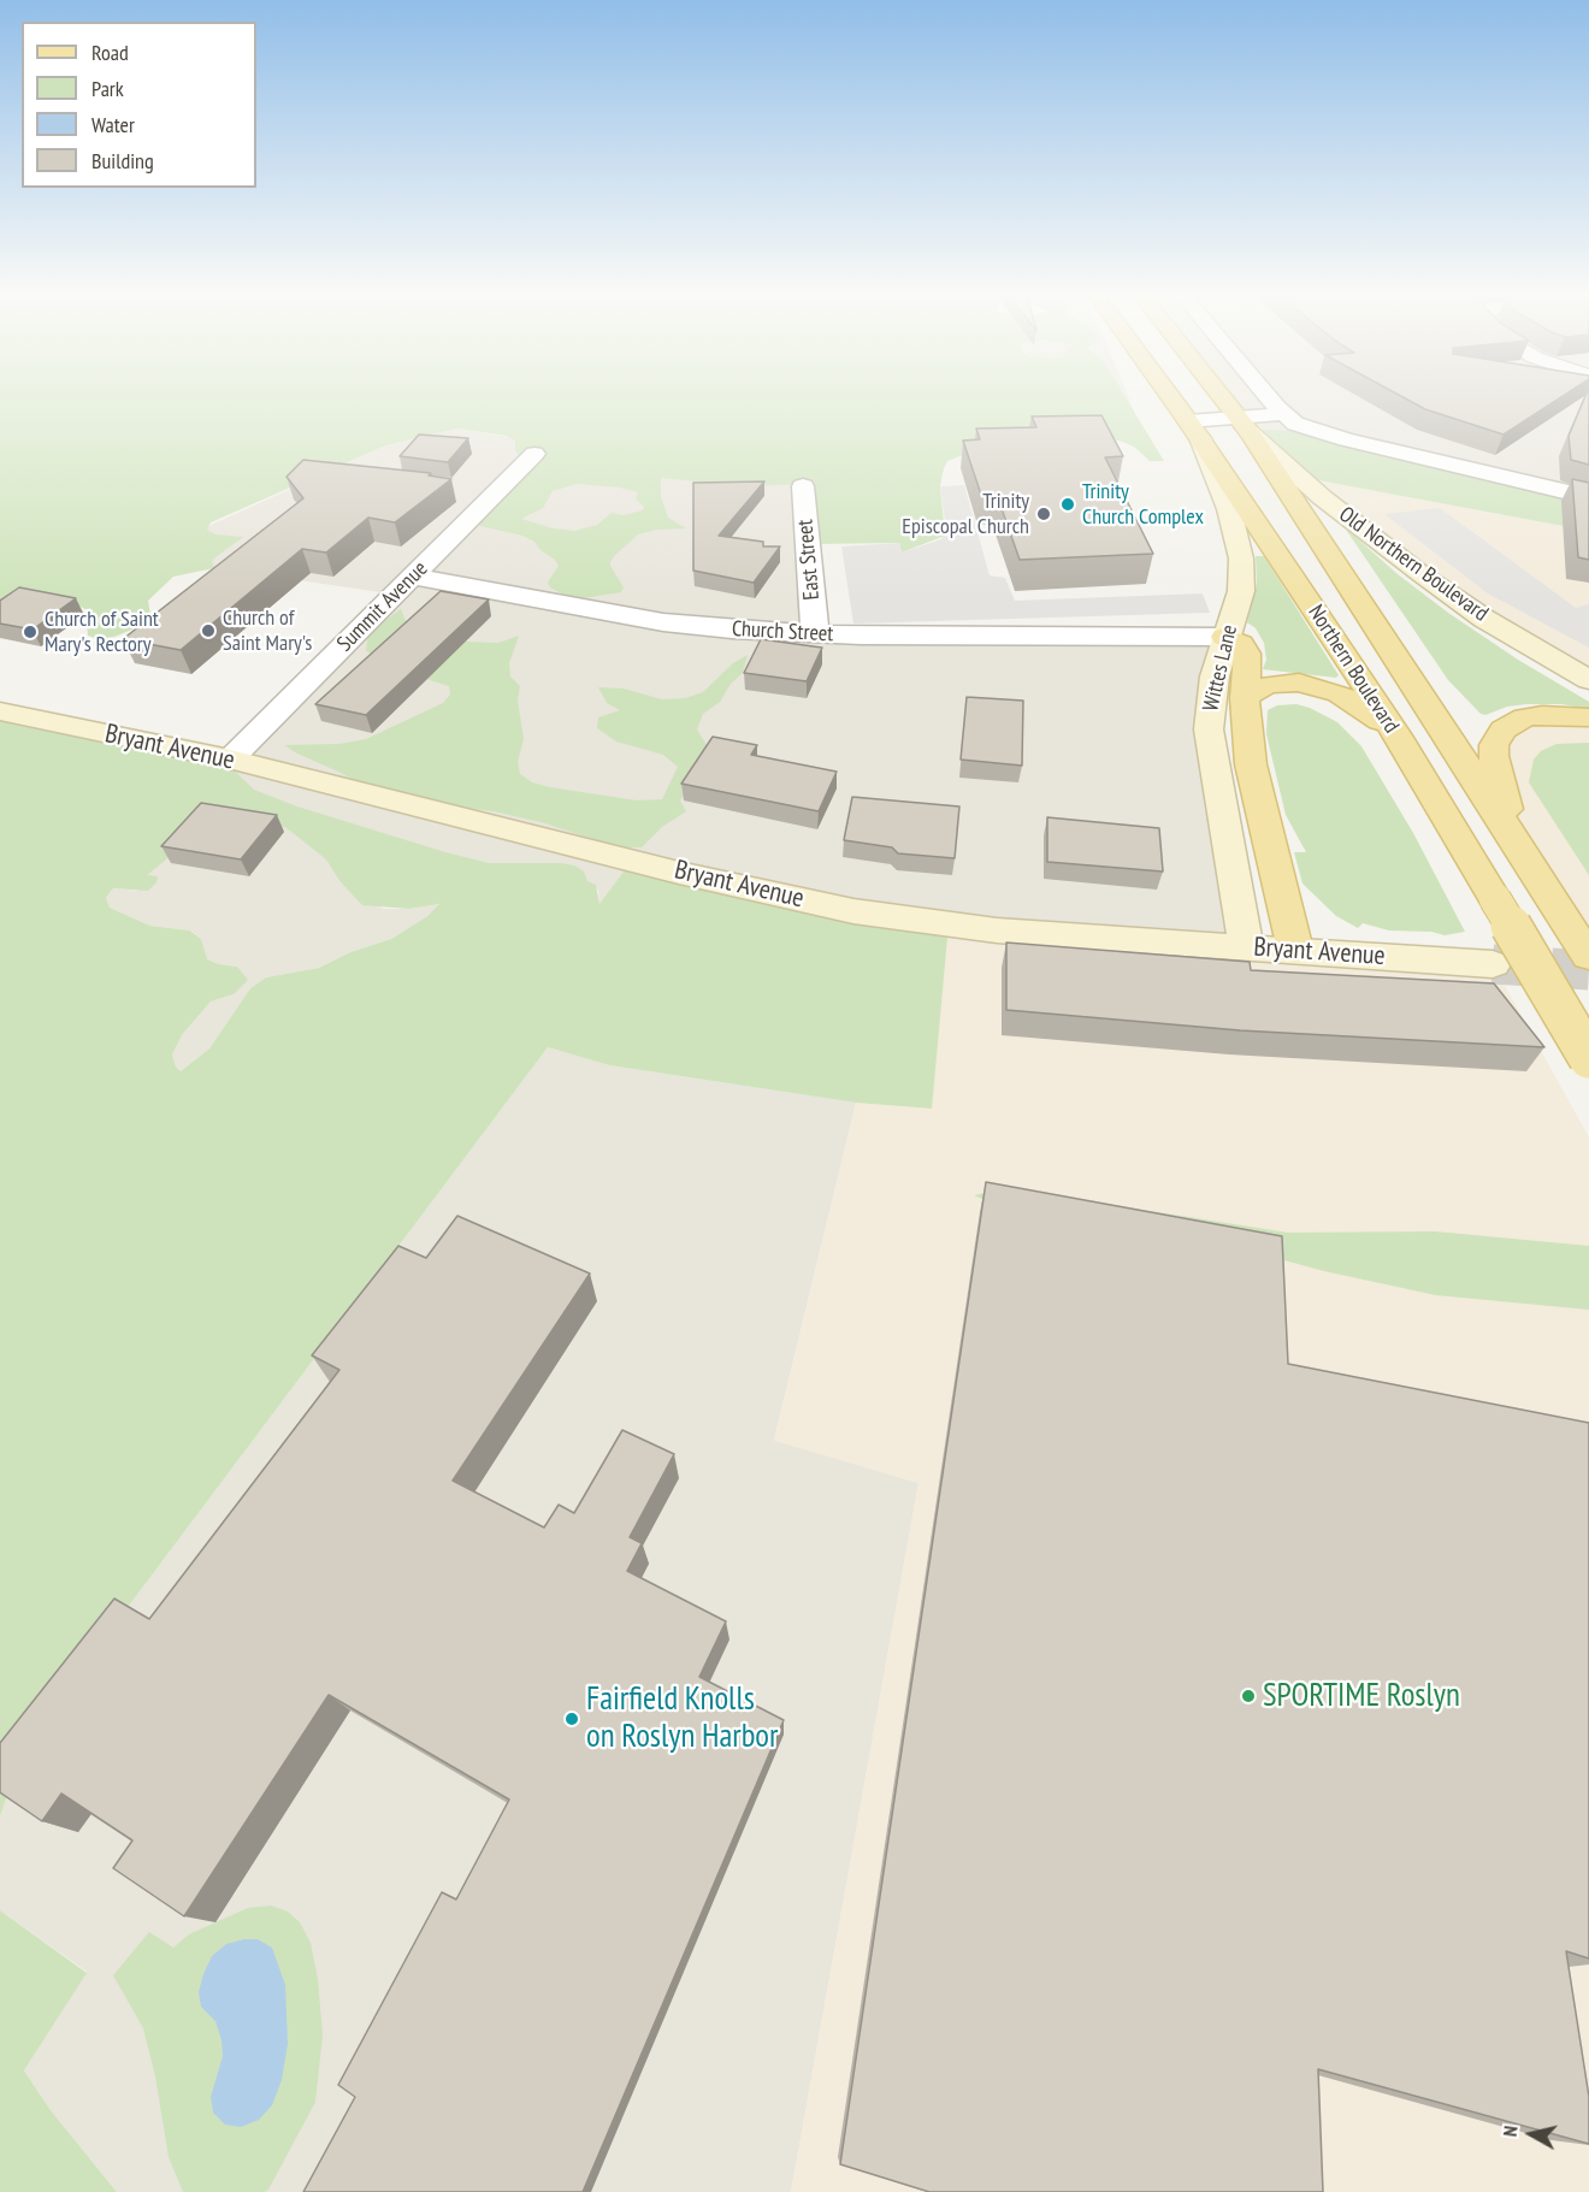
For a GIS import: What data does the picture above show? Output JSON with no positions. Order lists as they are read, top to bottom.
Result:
{
  "streets": {
    "main road": [
      "Old Northern Boulevard",
      "Wittes Lane",
      "Northern Boulevard",
      "Bryant Avenue"
    ],
    "street": ["East Street", "Summit Avenue", "Church Street"]
  },
  "crossings": [
    ["East Street", "Church Street"],
    ["Old Northern Boulevard", "Northern Boulevard"],
    ["Summit Avenue", "Church Street"],
    ["Summit Avenue", "Bryant Avenue"],
    ["Church Street", "Wittes Lane"],
    ["Wittes Lane", "Northern Boulevard"],
    ["Wittes Lane", "Bryant Avenue"]
  ],
  "places": [
    "Trinity Church Complex",
    "Trinity Episcopal Church",
    "Church of Saint Mary's",
    "Church of Saint Mary's Rectory",
    "SPORTIME Roslyn",
    "Fairfield Knolls on Roslyn Harbor"
  ],
  "legend": [
    "Road",
    "Park",
    "Water",
    "Building"
  ],
  "north": "left"
}
